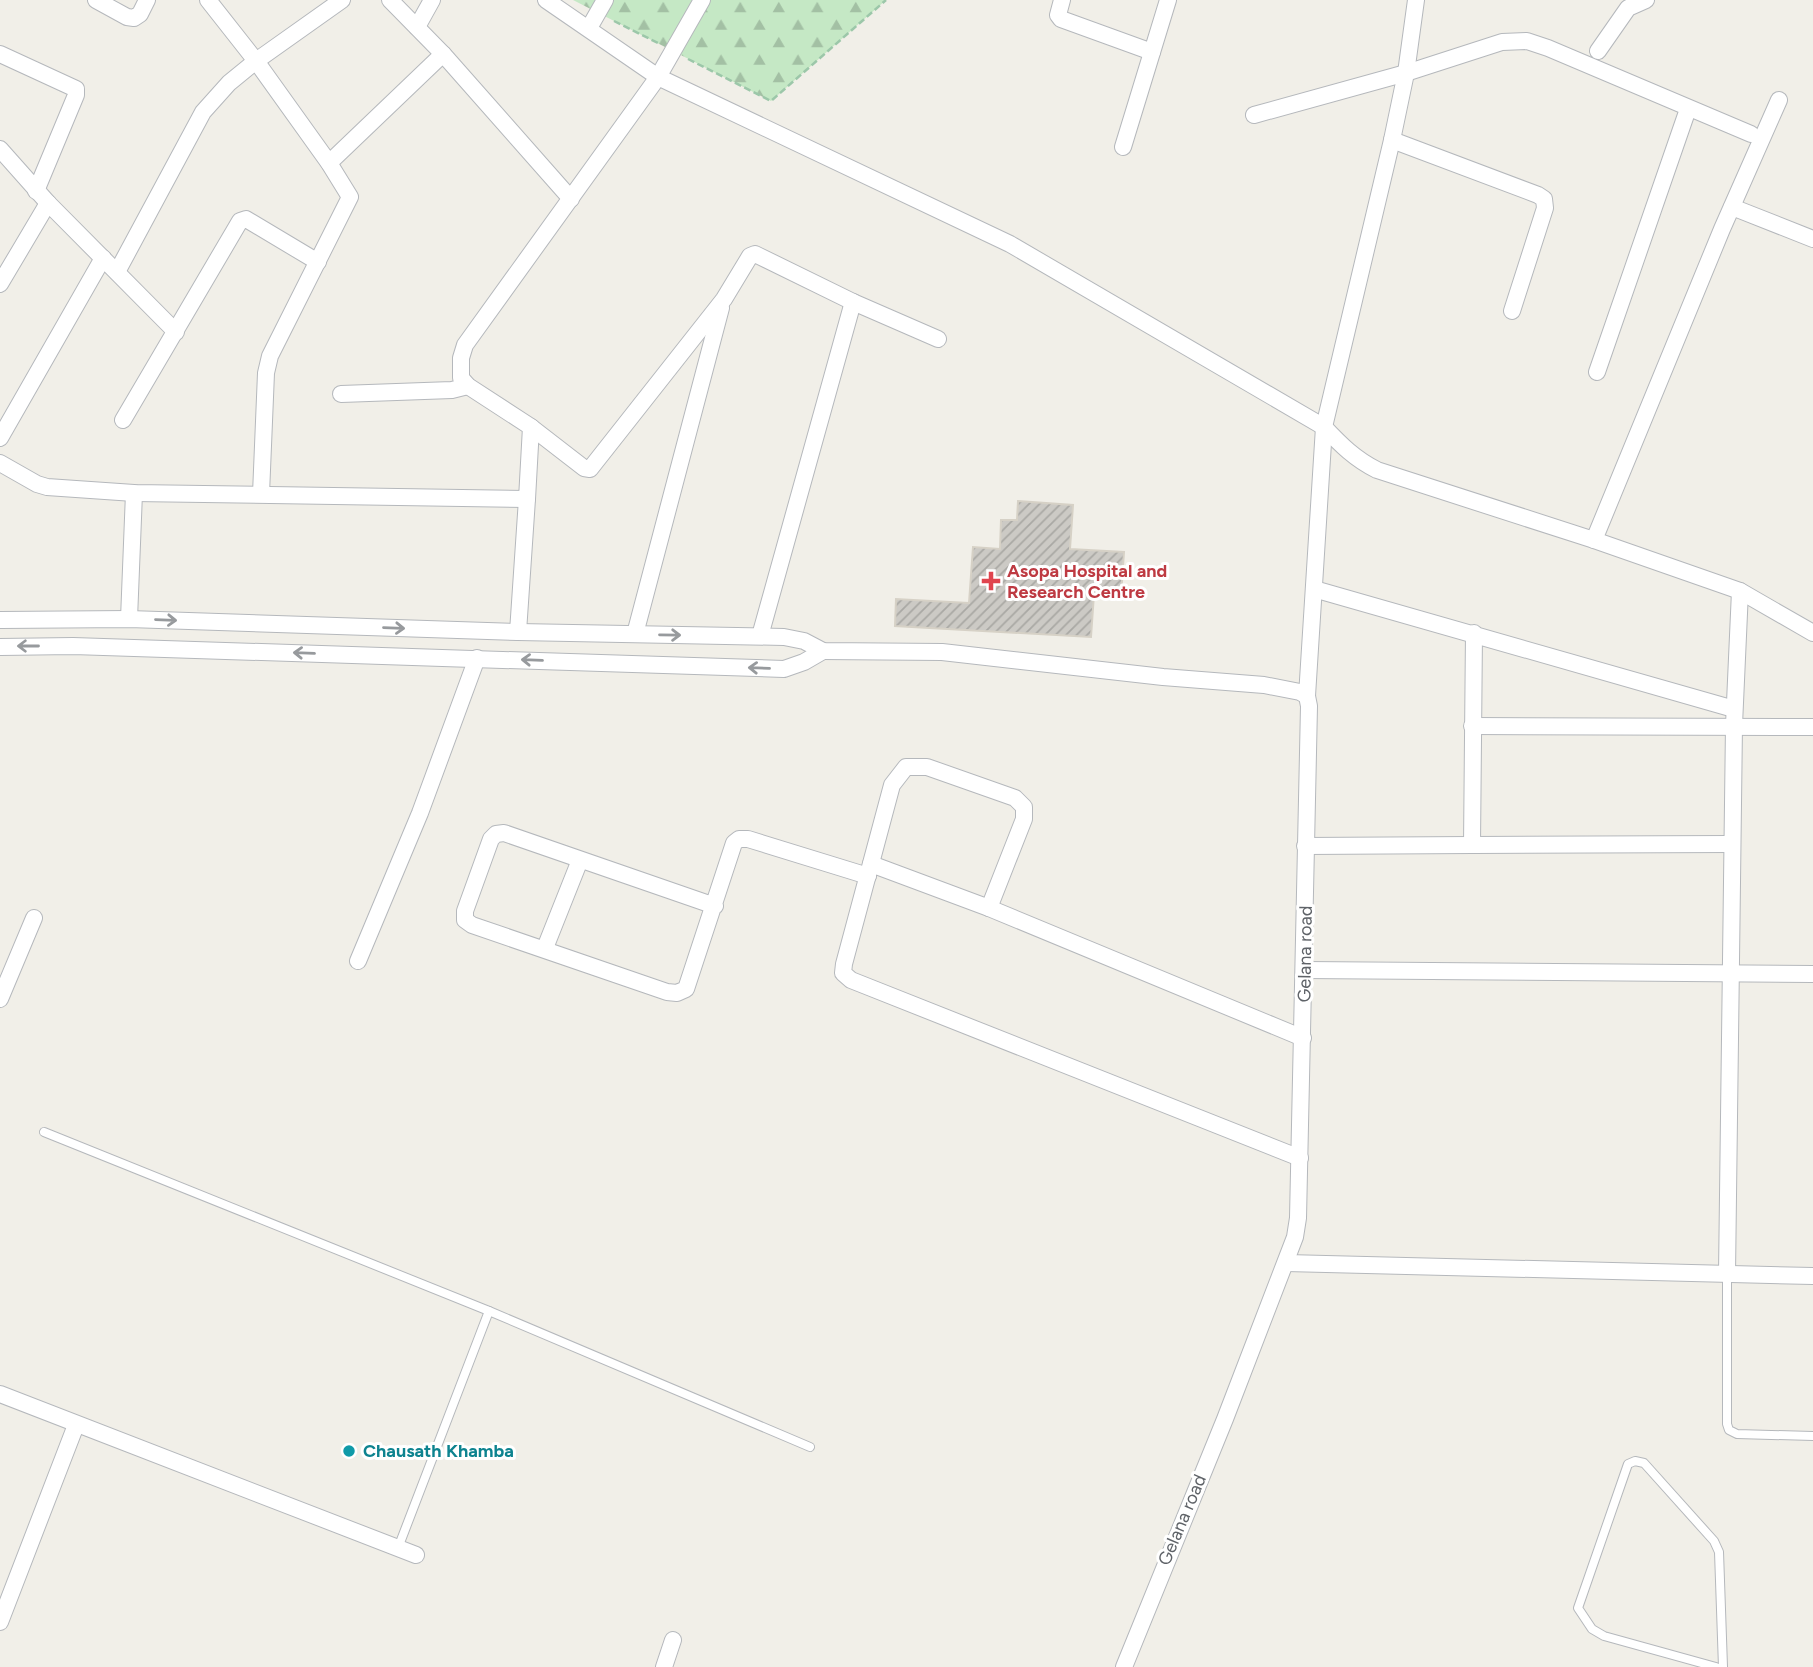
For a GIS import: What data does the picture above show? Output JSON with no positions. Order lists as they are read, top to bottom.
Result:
{
  "streets": {
    "street": ["Gelana road"]
  },
  "places": {
    "health": ["Asopa Hospital and Research Centre"],
    "other": ["Chausath Khamba"]
  }
}
